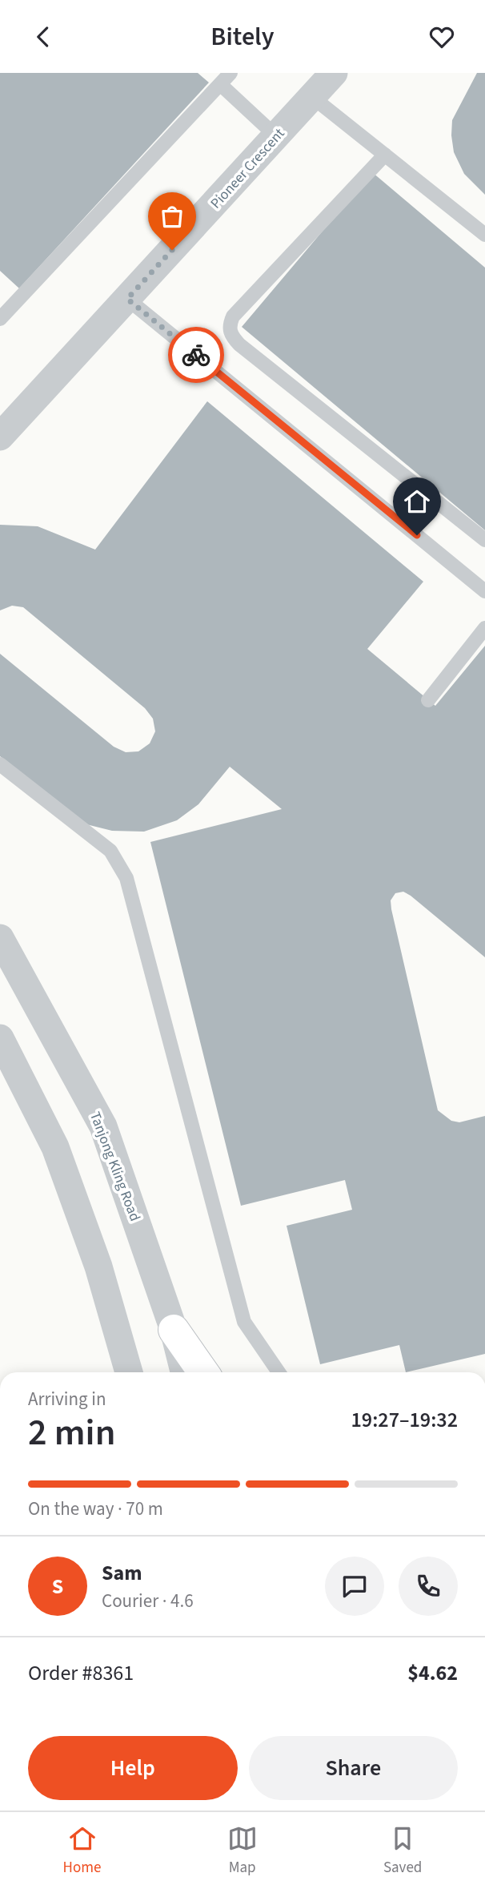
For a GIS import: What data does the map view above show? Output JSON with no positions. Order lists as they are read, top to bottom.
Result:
{
  "streets": {
    "street": ["Pioneer Crescent", "Tanjong Kling Road"]
  },
  "page": {
    "header": "Bitely",
    "heading": ["2 min", "Arriving in", "19:27–19:32"],
    "panel": [
      "Sam",
      "Courier · 4.6",
      "Order #8361",
      "$4.62"
    ],
    "bar": "On the way · 70 m",
    "round": "S",
    "buttons": ["Help", "Share"],
    "tabs": ["Home", "Map", "Saved"]
  }
}
